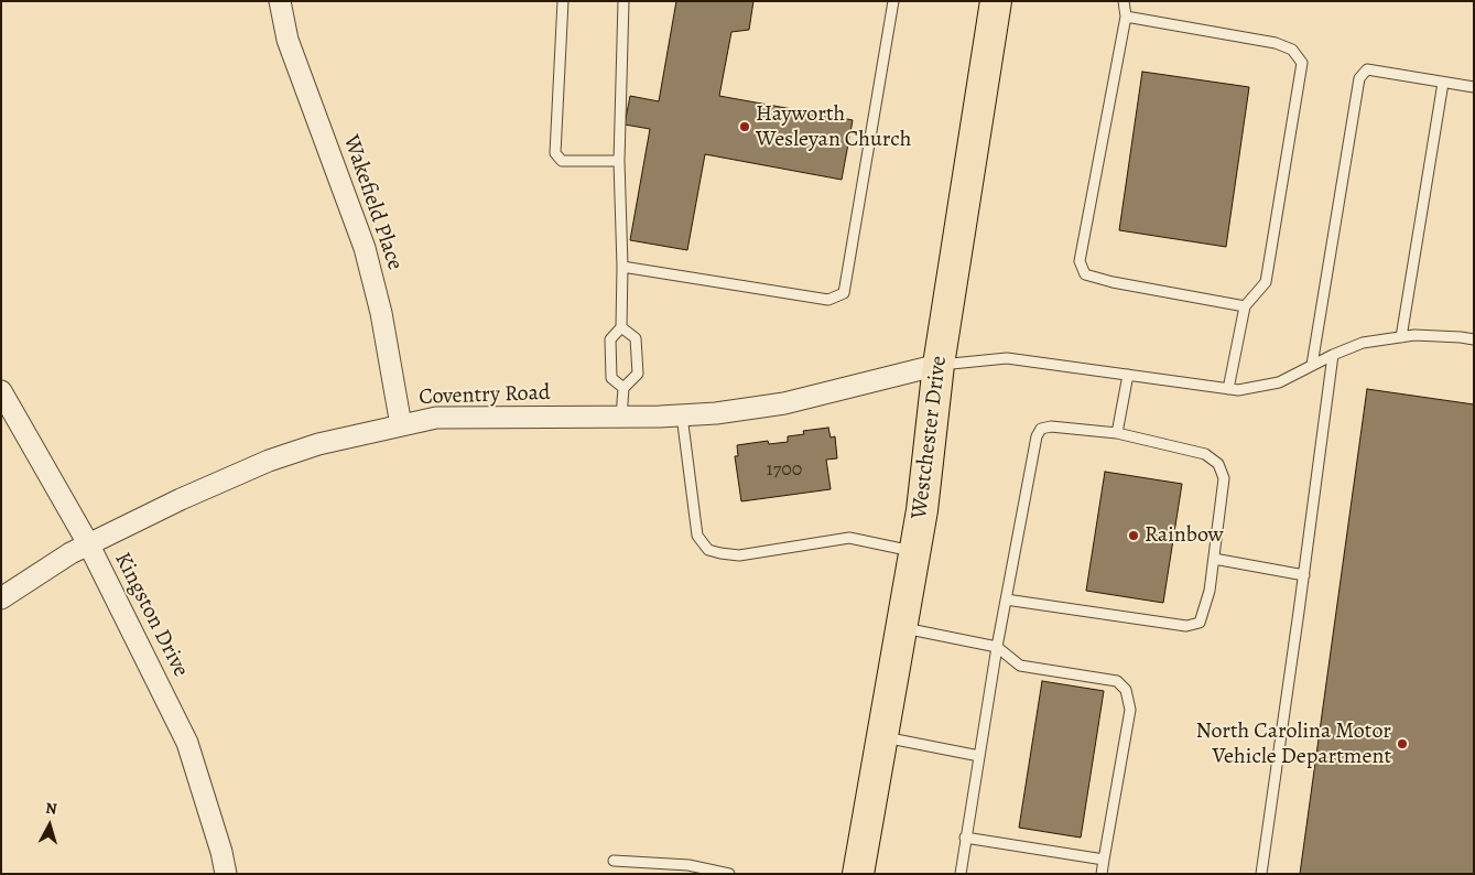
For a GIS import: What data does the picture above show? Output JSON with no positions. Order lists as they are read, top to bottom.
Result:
{
  "streets": {
    "main road": ["Westchester Drive"],
    "street": ["Wakefield Place", "Coventry Road", "Kingston Drive"]
  },
  "crossings": [
    ["Wakefield Place", "Coventry Road"],
    ["Coventry Road", "Westchester Drive"],
    ["Coventry Road", "Kingston Drive"]
  ],
  "places": ["Hayworth Wesleyan Church", "Rainbow", "North Carolina Motor Vehicle Department"],
  "house_numbers": ["1700"],
  "north": "top"
}
